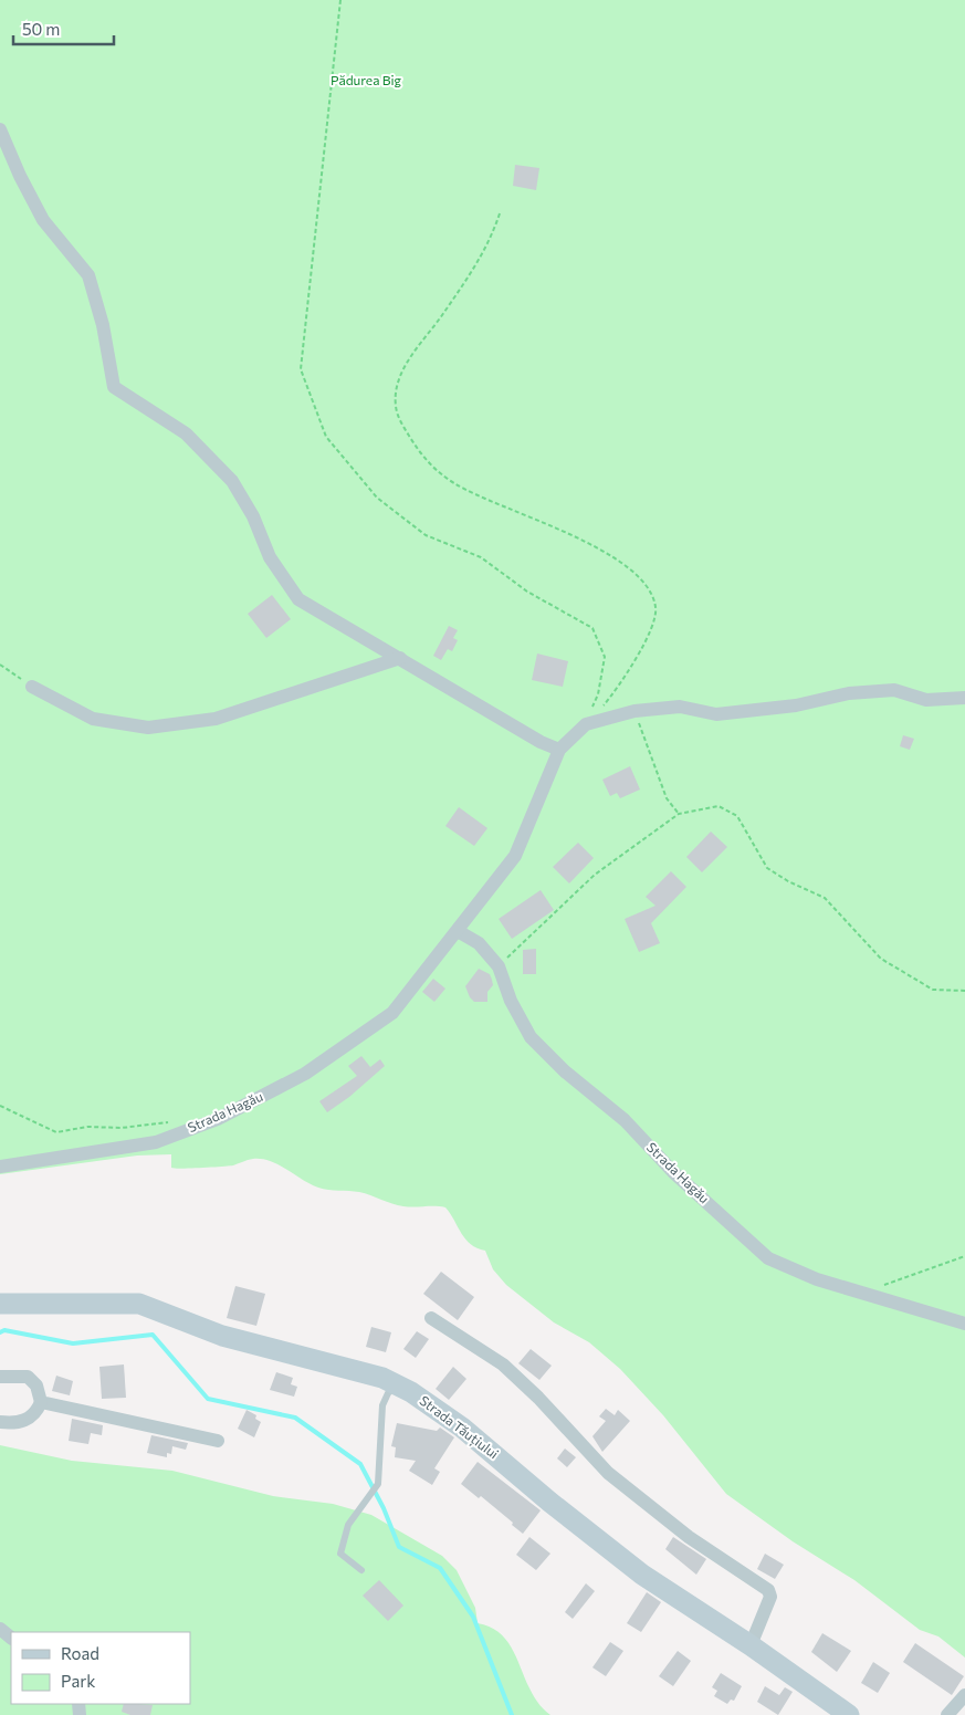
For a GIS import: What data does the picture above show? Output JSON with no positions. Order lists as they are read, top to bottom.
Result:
{
  "streets": {
    "street": ["Strada Hagău", "Strada Tăuțiului"]
  },
  "parks": ["Pădurea Big"],
  "legend": ["Road", "Park"],
  "scale_bar": "50 m"
}
